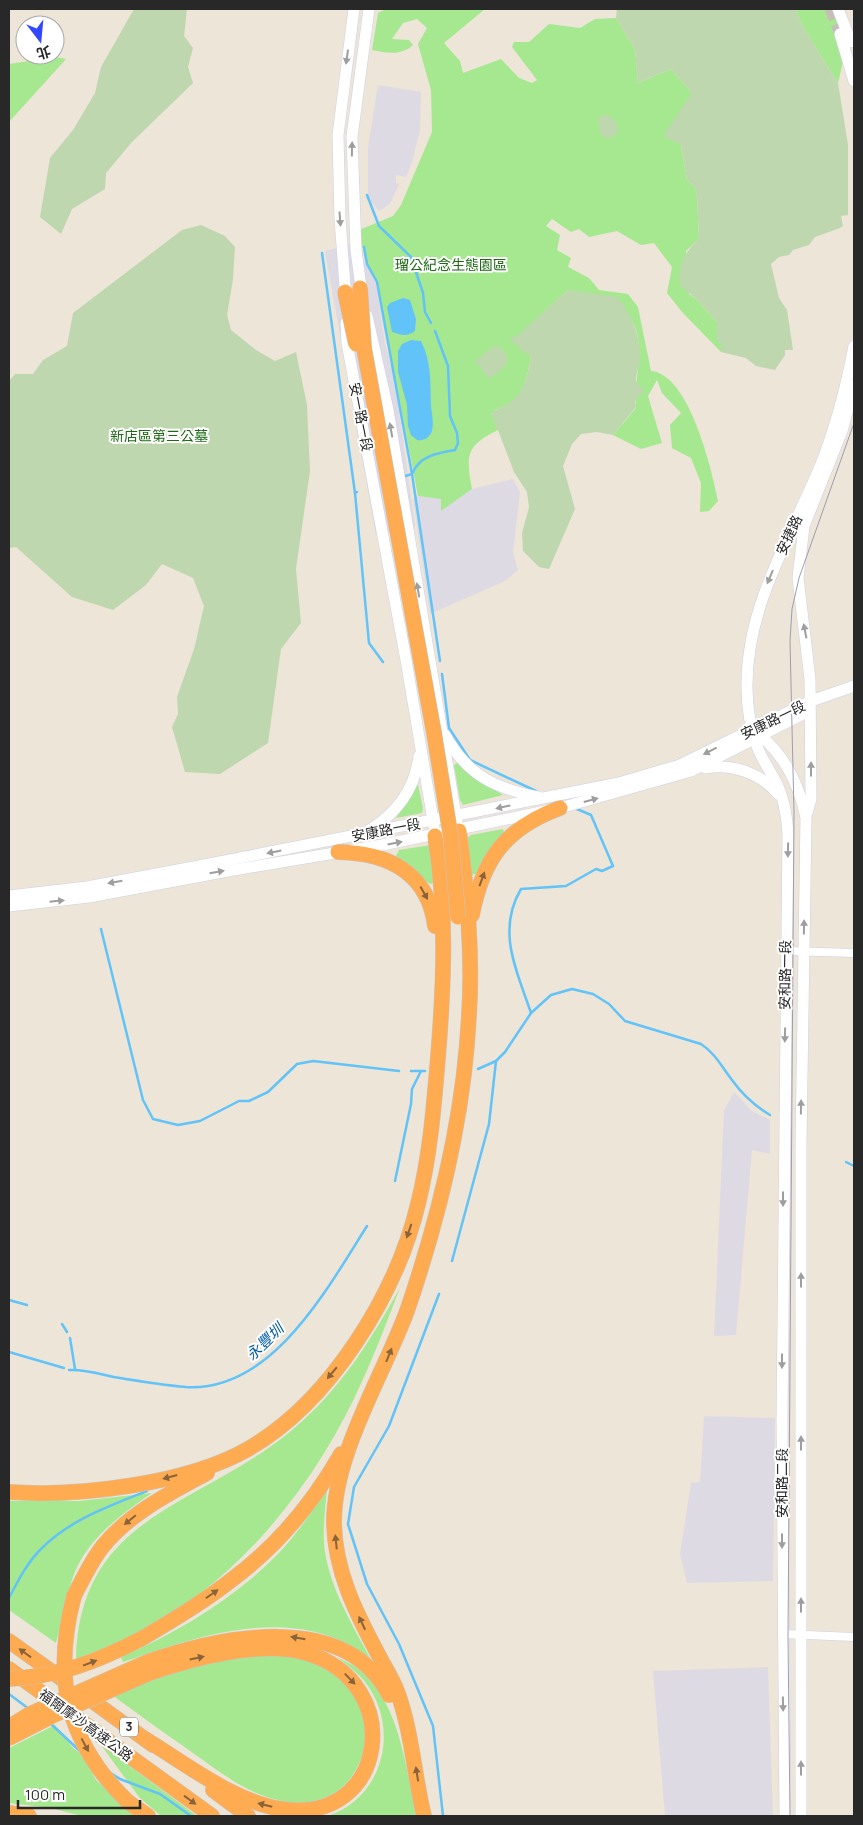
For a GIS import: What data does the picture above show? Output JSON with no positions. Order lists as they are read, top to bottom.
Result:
{
  "streets": {
    "highway": ["福爾摩沙高速公路", "3"],
    "main road": [
      "安一路一段",
      "安捷路",
      "安康路一段",
      "安和路一段",
      "安和路二段"
    ]
  },
  "crossings": [
    ["安一路一段", "安康路一段"],
    ["安捷路", "安康路一段"],
    ["安捷路", "安和路一段"],
    ["安康路一段", "安和路一段"],
    ["安和路一段", "安和路二段"]
  ],
  "water": ["永豐圳"],
  "parks": ["瑠公紀念生態園區", "新店區第三公墓"],
  "scale_bar": "100 m",
  "north": "bottom"
}
